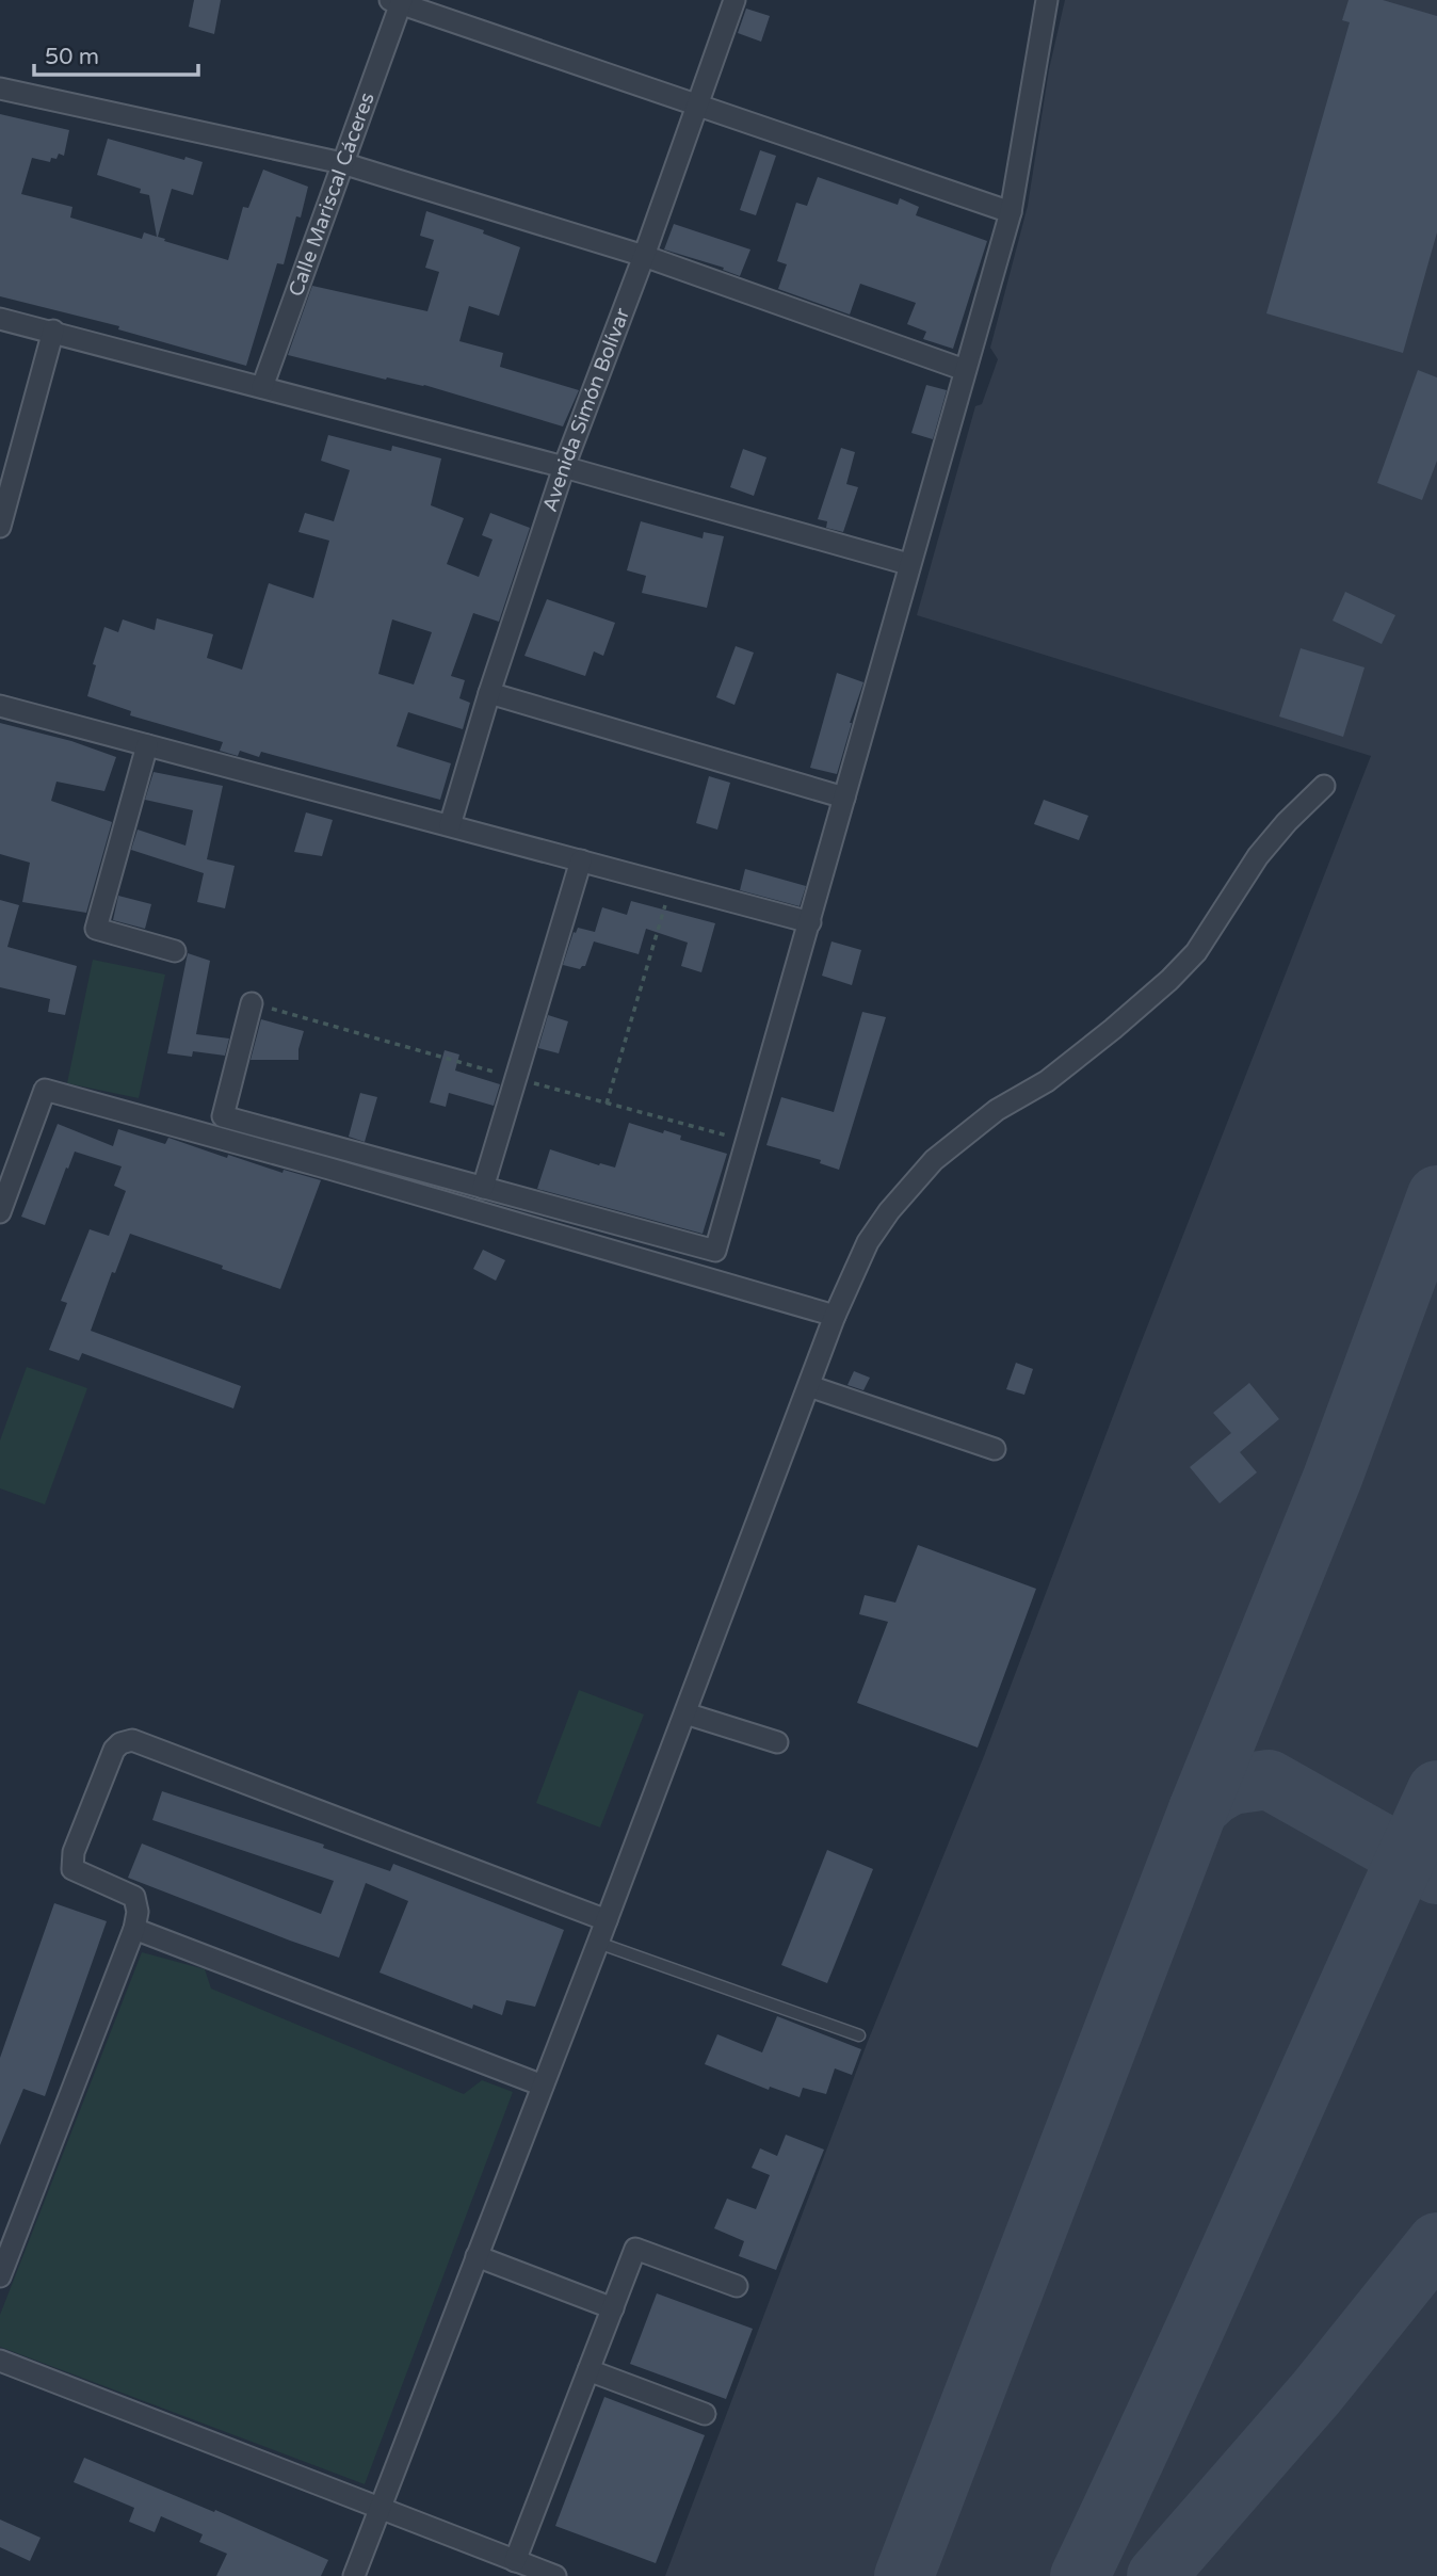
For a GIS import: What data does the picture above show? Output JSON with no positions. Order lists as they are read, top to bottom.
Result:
{
  "streets": {
    "street": ["Calle Mariscal Cáceres", "Avenida Simón Bolívar"]
  },
  "scale_bar": "50 m"
}
